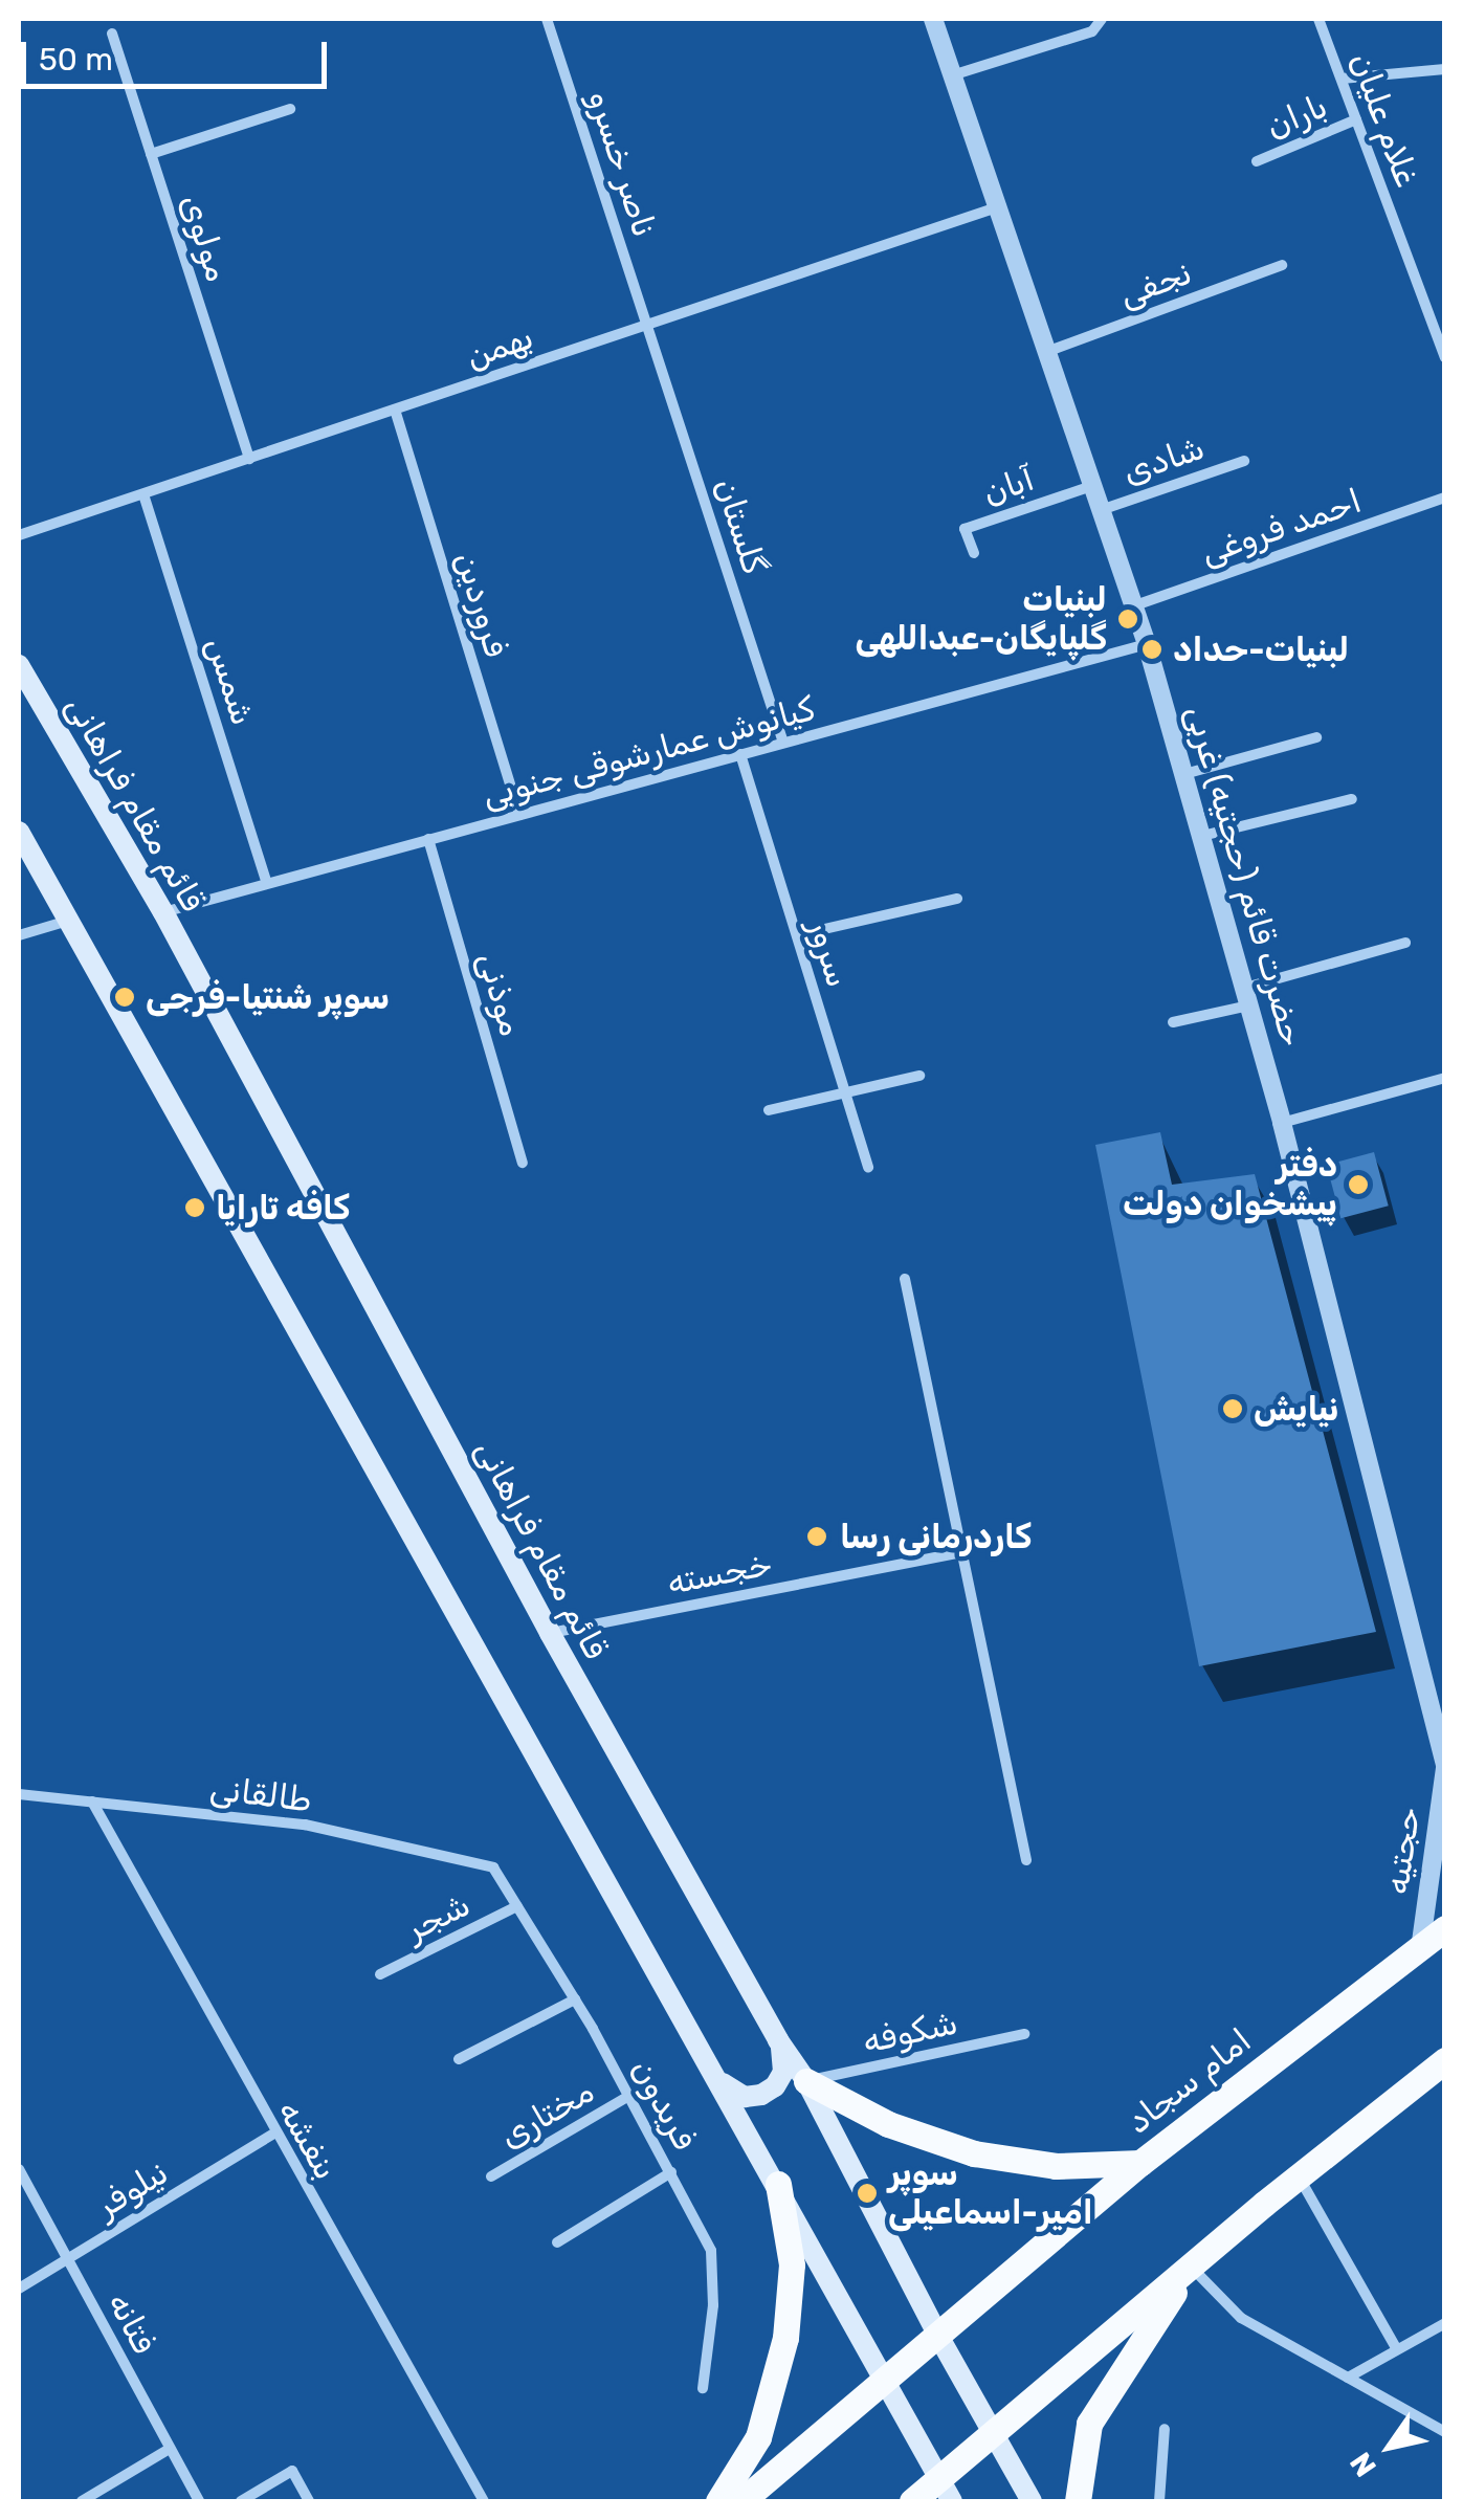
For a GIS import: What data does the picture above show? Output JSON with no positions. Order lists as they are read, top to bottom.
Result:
{
  "streets": {
    "main road": ["قائم مقام فراهانی", "امام سجاد"],
    "street": [
      "باران",
      "غلام علیان",
      "ناصر خسرو",
      "مولوی",
      "نجفی",
      "بهمن",
      "شادی",
      "آبان",
      "گلستان",
      "احمد فروغی",
      "فروردین",
      "شمس",
      "کیانوش عمارشوقی جنوبی",
      "حضرت قائم (حجتیه) غربی",
      "سرور",
      "موذنی",
      "خجسته",
      "طالقانی",
      "حجتیه",
      "شجر",
      "شکوفه",
      "فریدون",
      "مختاری",
      "بنفشه",
      "نیلوفر",
      "فتانه"
    ]
  },
  "crossings": [
    ["باران", "غلام علیان"],
    ["ناصر خسرو", "بهمن"],
    ["ناصر خسرو", "گلستان"],
    ["مولوی", "بهمن"],
    ["نجفی", "حضرت قائم (حجتیه) غربی"],
    ["بهمن", "گلستان"],
    ["بهمن", "فروردین"],
    ["بهمن", "شمس"],
    ["بهمن", "حضرت قائم (حجتیه) غربی"],
    ["شادی", "حضرت قائم (حجتیه) غربی"],
    ["آبان", "حضرت قائم (حجتیه) غربی"],
    ["گلستان", "کیانوش عمارشوقی جنوبی"],
    ["احمد فروغی", "حضرت قائم (حجتیه) غربی"],
    ["فروردین", "کیانوش عمارشوقی جنوبی"],
    ["شمس", "کیانوش عمارشوقی جنوبی"],
    ["کیانوش عمارشوقی جنوبی", "قائم مقام فراهانی"],
    ["کیانوش عمارشوقی جنوبی", "حضرت قائم (حجتیه) غربی"],
    ["کیانوش عمارشوقی جنوبی", "سرور"],
    ["کیانوش عمارشوقی جنوبی", "موذنی"],
    ["قائم مقام فراهانی", "خجسته"],
    ["قائم مقام فراهانی", "شکوفه"],
    ["قائم مقام فراهانی", "امام سجاد"],
    ["حضرت قائم (حجتیه) غربی", "حجتیه"],
    ["طالقانی", "فریدون"],
    ["طالقانی", "بنفشه"],
    ["حجتیه", "امام سجاد"],
    ["شجر", "فریدون"],
    ["فریدون", "مختاری"],
    ["بنفشه", "نیلوفر"],
    ["نیلوفر", "فتانه"]
  ],
  "places": [
    "لبنیات گلپایگان-عبداللهی",
    "لبنیات-حداد",
    "سوپر شنتیا-فرجی",
    "دفتر پیشخوان دولت",
    "کافه تارایا",
    "نیایش",
    "کاردرمانی رسا",
    "سوپر امیر-اسماعیلی"
  ],
  "scale_bar": "50 m",
  "north": "bottom left"
}
